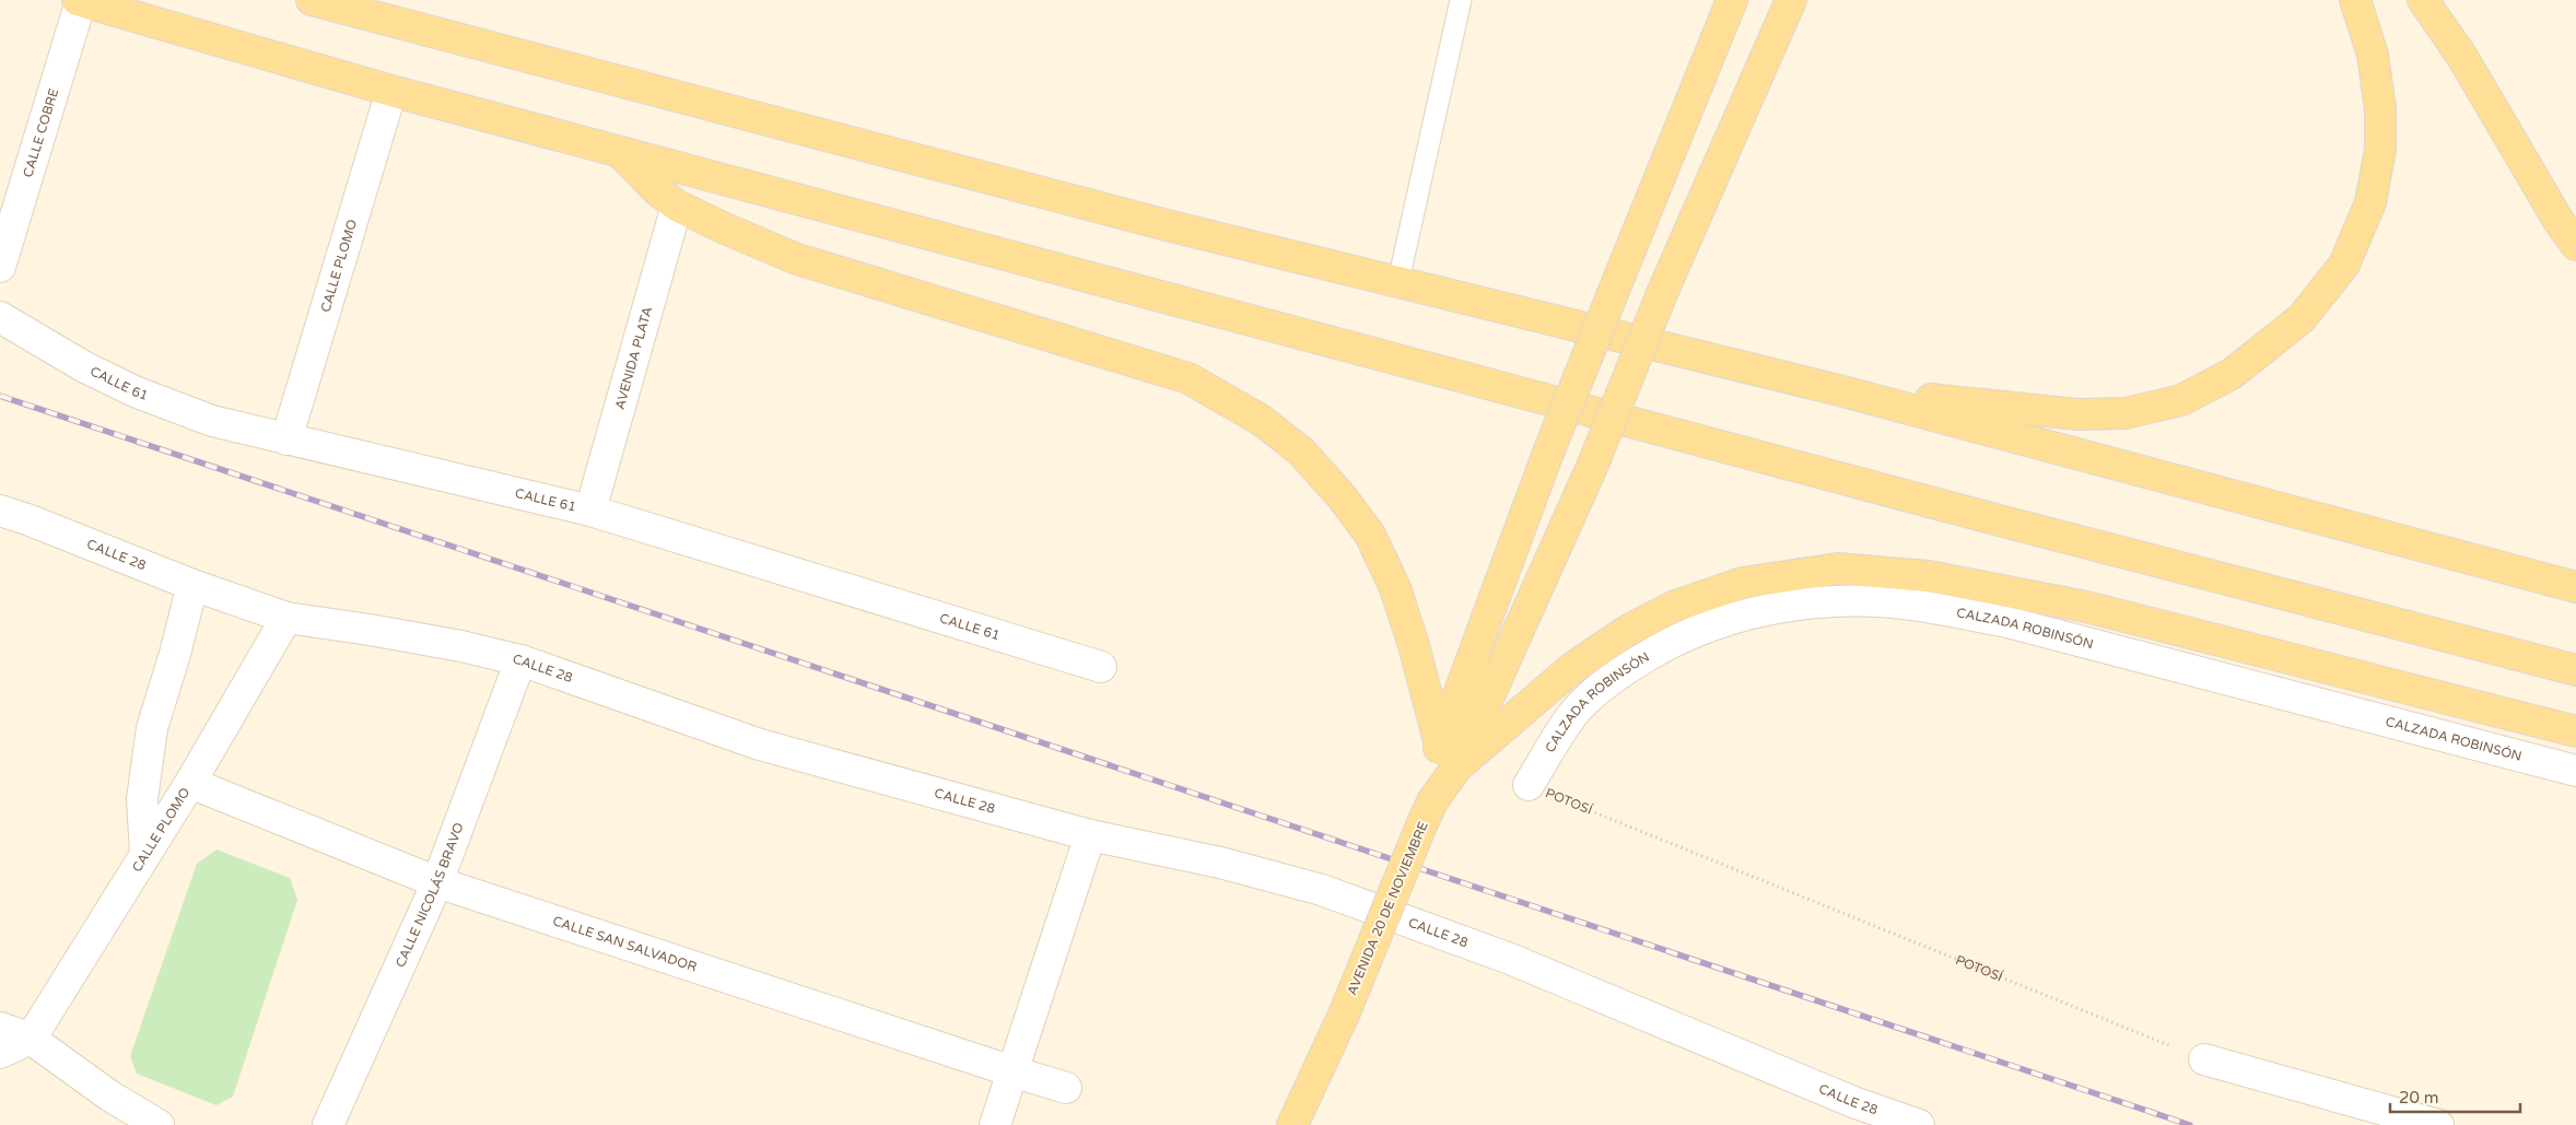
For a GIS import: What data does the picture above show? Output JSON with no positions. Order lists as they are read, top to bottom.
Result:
{
  "streets": {
    "main road": ["AVENIDA 20 DE NOVIEMBRE"],
    "street": [
      "CALLE COBRE",
      "CALLE PLOMO",
      "AVENIDA PLATA",
      "CALLE 61",
      "CALLE 28",
      "CALZADA ROBINSÓN",
      "CALLE NICOLÁS BRAVO",
      "CALLE SAN SALVADOR"
    ],
    "path": ["POTOSÍ"]
  },
  "crossings": [
    ["CALLE PLOMO", "CALLE 61"],
    ["CALLE PLOMO", "CALLE 28"],
    ["CALLE PLOMO", "CALLE SAN SALVADOR"],
    ["AVENIDA PLATA", "CALLE 61"],
    ["CALLE 28", "CALLE NICOLÁS BRAVO"],
    ["CALZADA ROBINSÓN", "POTOSÍ"],
    ["CALLE NICOLÁS BRAVO", "CALLE SAN SALVADOR"]
  ],
  "scale_bar": "20 m"
}
